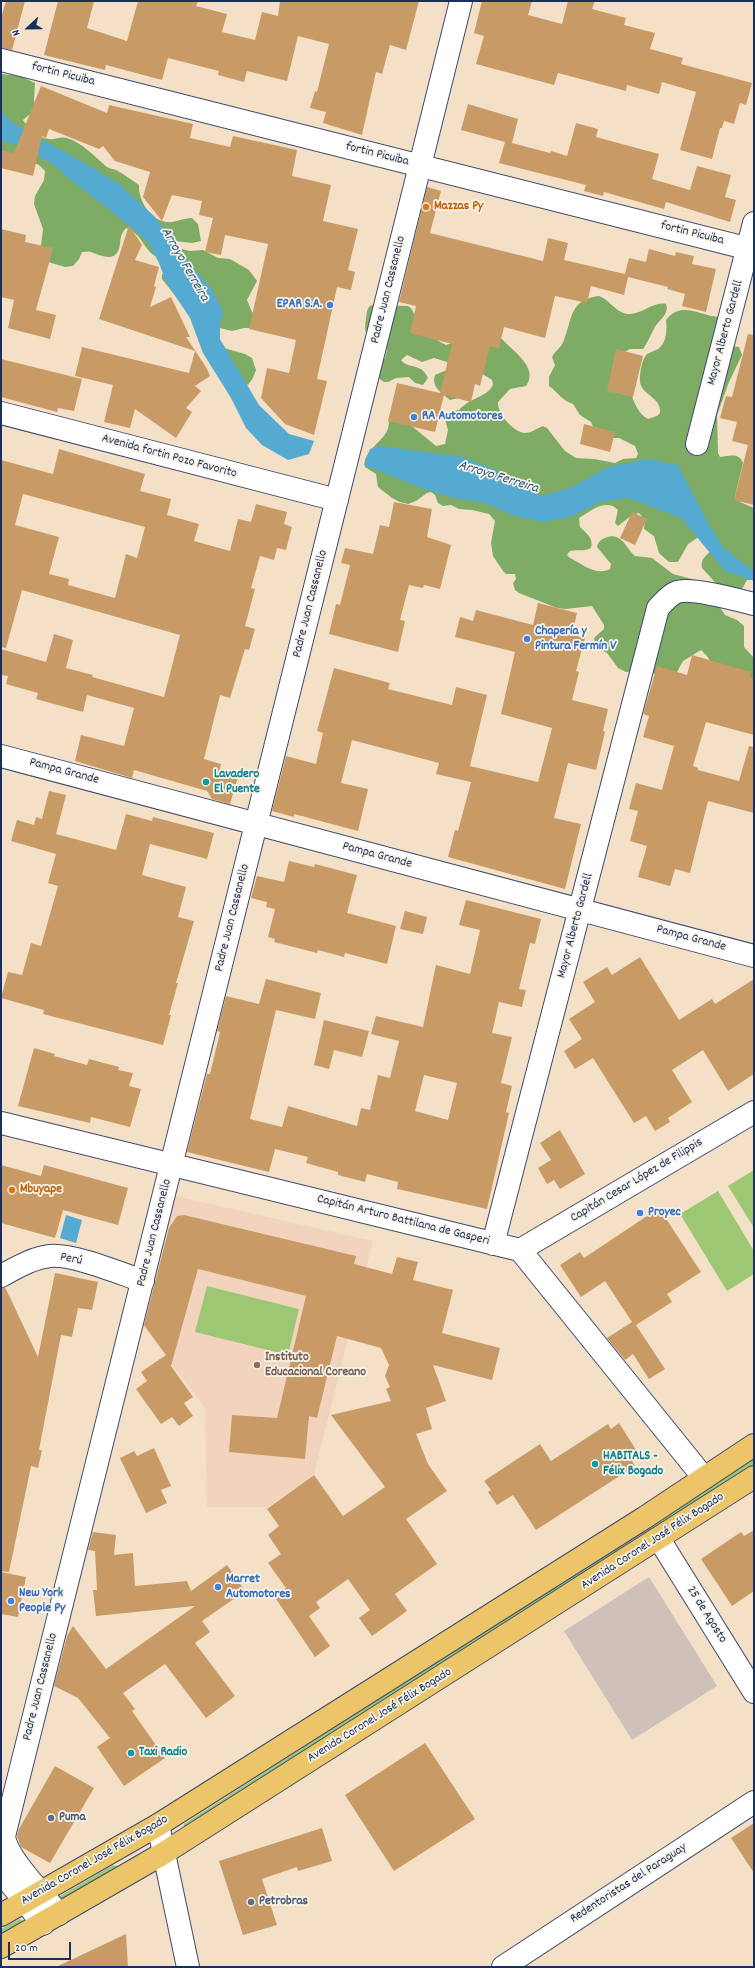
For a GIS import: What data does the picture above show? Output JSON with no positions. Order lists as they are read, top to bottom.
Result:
{
  "streets": {
    "main road": ["Avenida Coronel José Félix Bogado"],
    "street": [
      "fortin Picuiba",
      "Padre Juan Cassanello",
      "Mayor Alberto Gardell",
      "Avenida fortin Pozo Favorito",
      "Pampa Grande",
      "Capitán Cesar López de Filippis",
      "Capitán Arturo Battilana de Gasperi",
      "Perú",
      "25 de Agosto",
      "Redentoristas del Paraguay"
    ]
  },
  "crossings": [
    ["fortin Picuiba", "Padre Juan Cassanello"],
    ["fortin Picuiba", "Mayor Alberto Gardell"],
    ["Padre Juan Cassanello", "Avenida fortin Pozo Favorito"],
    ["Padre Juan Cassanello", "Pampa Grande"],
    ["Padre Juan Cassanello", "Capitán Arturo Battilana de Gasperi"],
    ["Padre Juan Cassanello", "Perú"],
    ["Padre Juan Cassanello", "Avenida Coronel José Félix Bogado"],
    ["Mayor Alberto Gardell", "Pampa Grande"],
    ["Mayor Alberto Gardell", "Capitán Arturo Battilana de Gasperi"],
    ["Capitán Cesar López de Filippis", "Capitán Arturo Battilana de Gasperi"],
    ["Avenida Coronel José Félix Bogado", "25 de Agosto"]
  ],
  "water": ["Arroyo Ferreira"],
  "places": [
    "Mazzas Py",
    "EPAR S.A.",
    "RA Automotores",
    "Chapería y Pintura Fermín V",
    "Lavadero El Puente",
    "Mbuyape",
    "Proyec",
    "Instituto Educacional Coreano",
    "HABITALS - Félix Bogado",
    "Marret Automotores",
    "New York People Py",
    "Taxi Radio",
    "Puma",
    "Petrobras"
  ],
  "scale_bar": "20 m",
  "north": "left"
}
